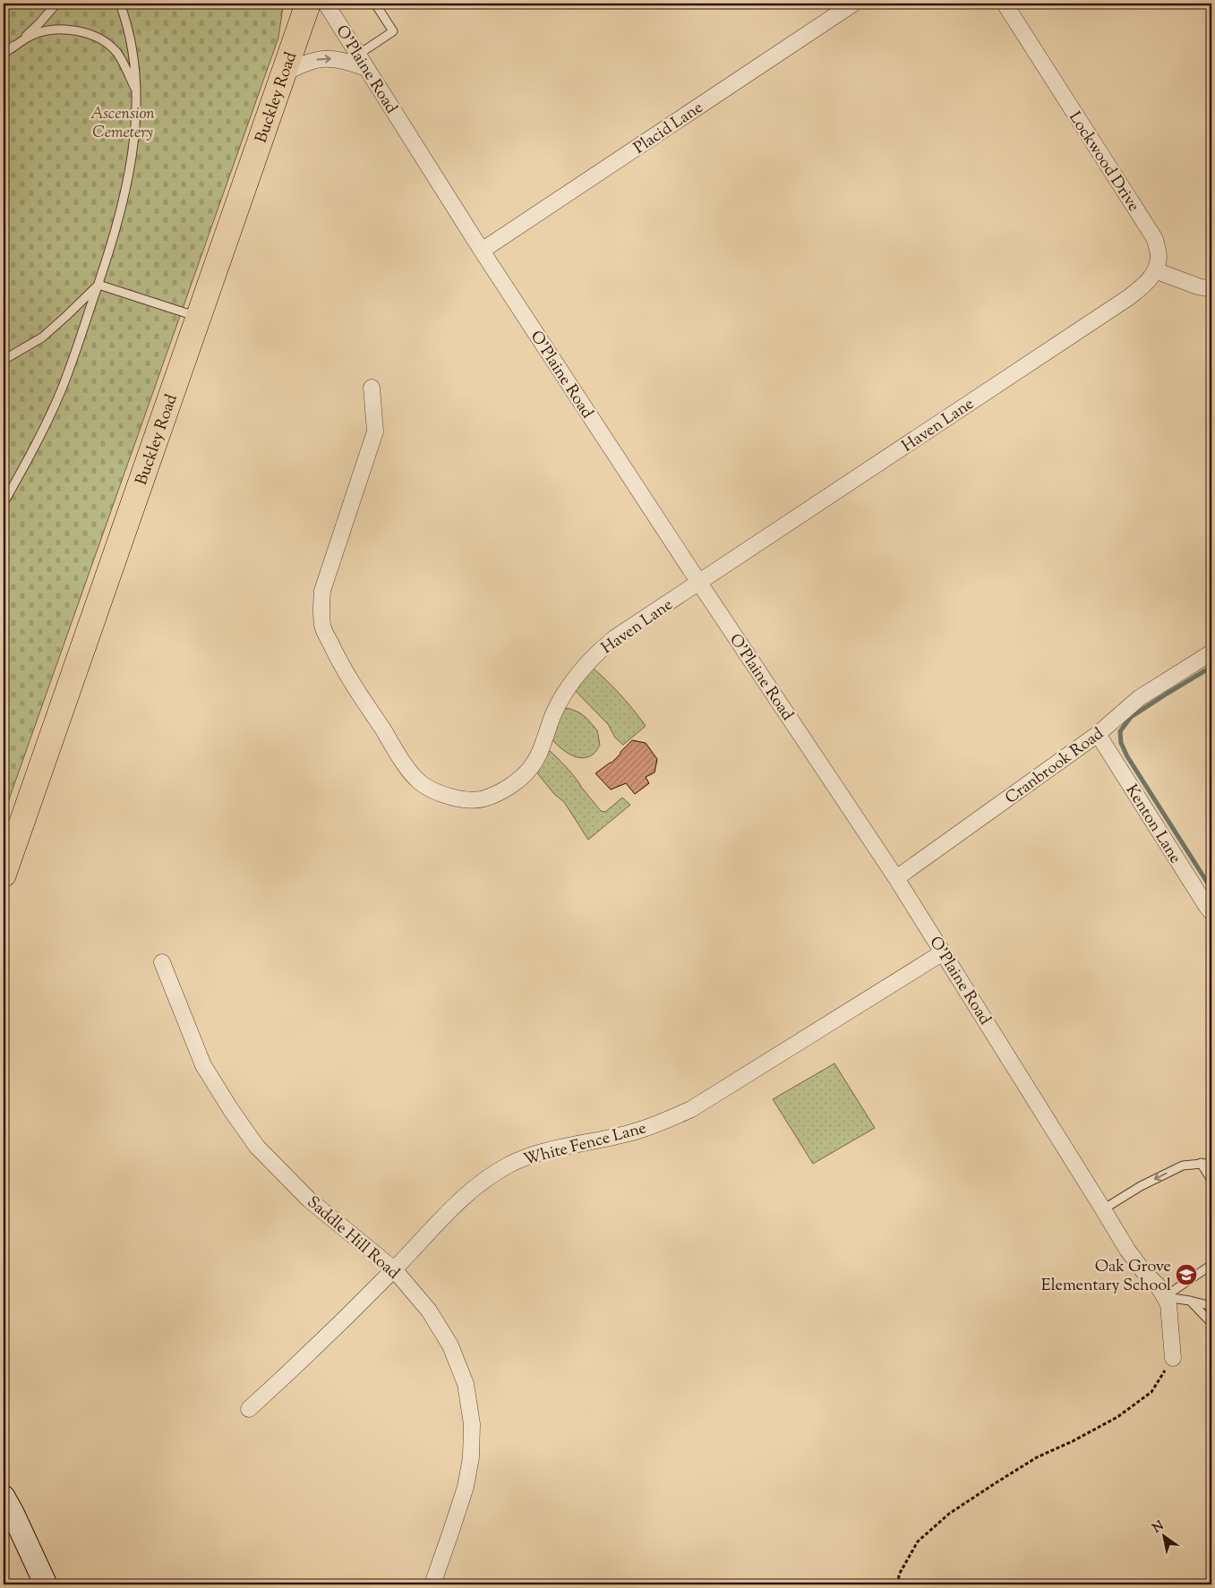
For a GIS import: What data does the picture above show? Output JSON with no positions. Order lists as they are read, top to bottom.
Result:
{
  "streets": {
    "main road": ["Buckley Road"],
    "street": [
      "O'Plaine Road",
      "Placid Lane",
      "Lockwood Drive",
      "Haven Lane",
      "Cranbrook Road",
      "Kenton Lane",
      "White Fence Lane",
      "Saddle Hill Road"
    ]
  },
  "crossings": [
    ["O'Plaine Road", "Placid Lane"],
    ["O'Plaine Road", "Haven Lane"],
    ["O'Plaine Road", "Cranbrook Road"],
    ["O'Plaine Road", "White Fence Lane"],
    ["Lockwood Drive", "Haven Lane"],
    ["Cranbrook Road", "Kenton Lane"],
    ["White Fence Lane", "Saddle Hill Road"]
  ],
  "parks": ["Ascension Cemetery"],
  "places": {
    "school or university": ["Oak Grove Elementary School"]
  },
  "north": "top left"
}
